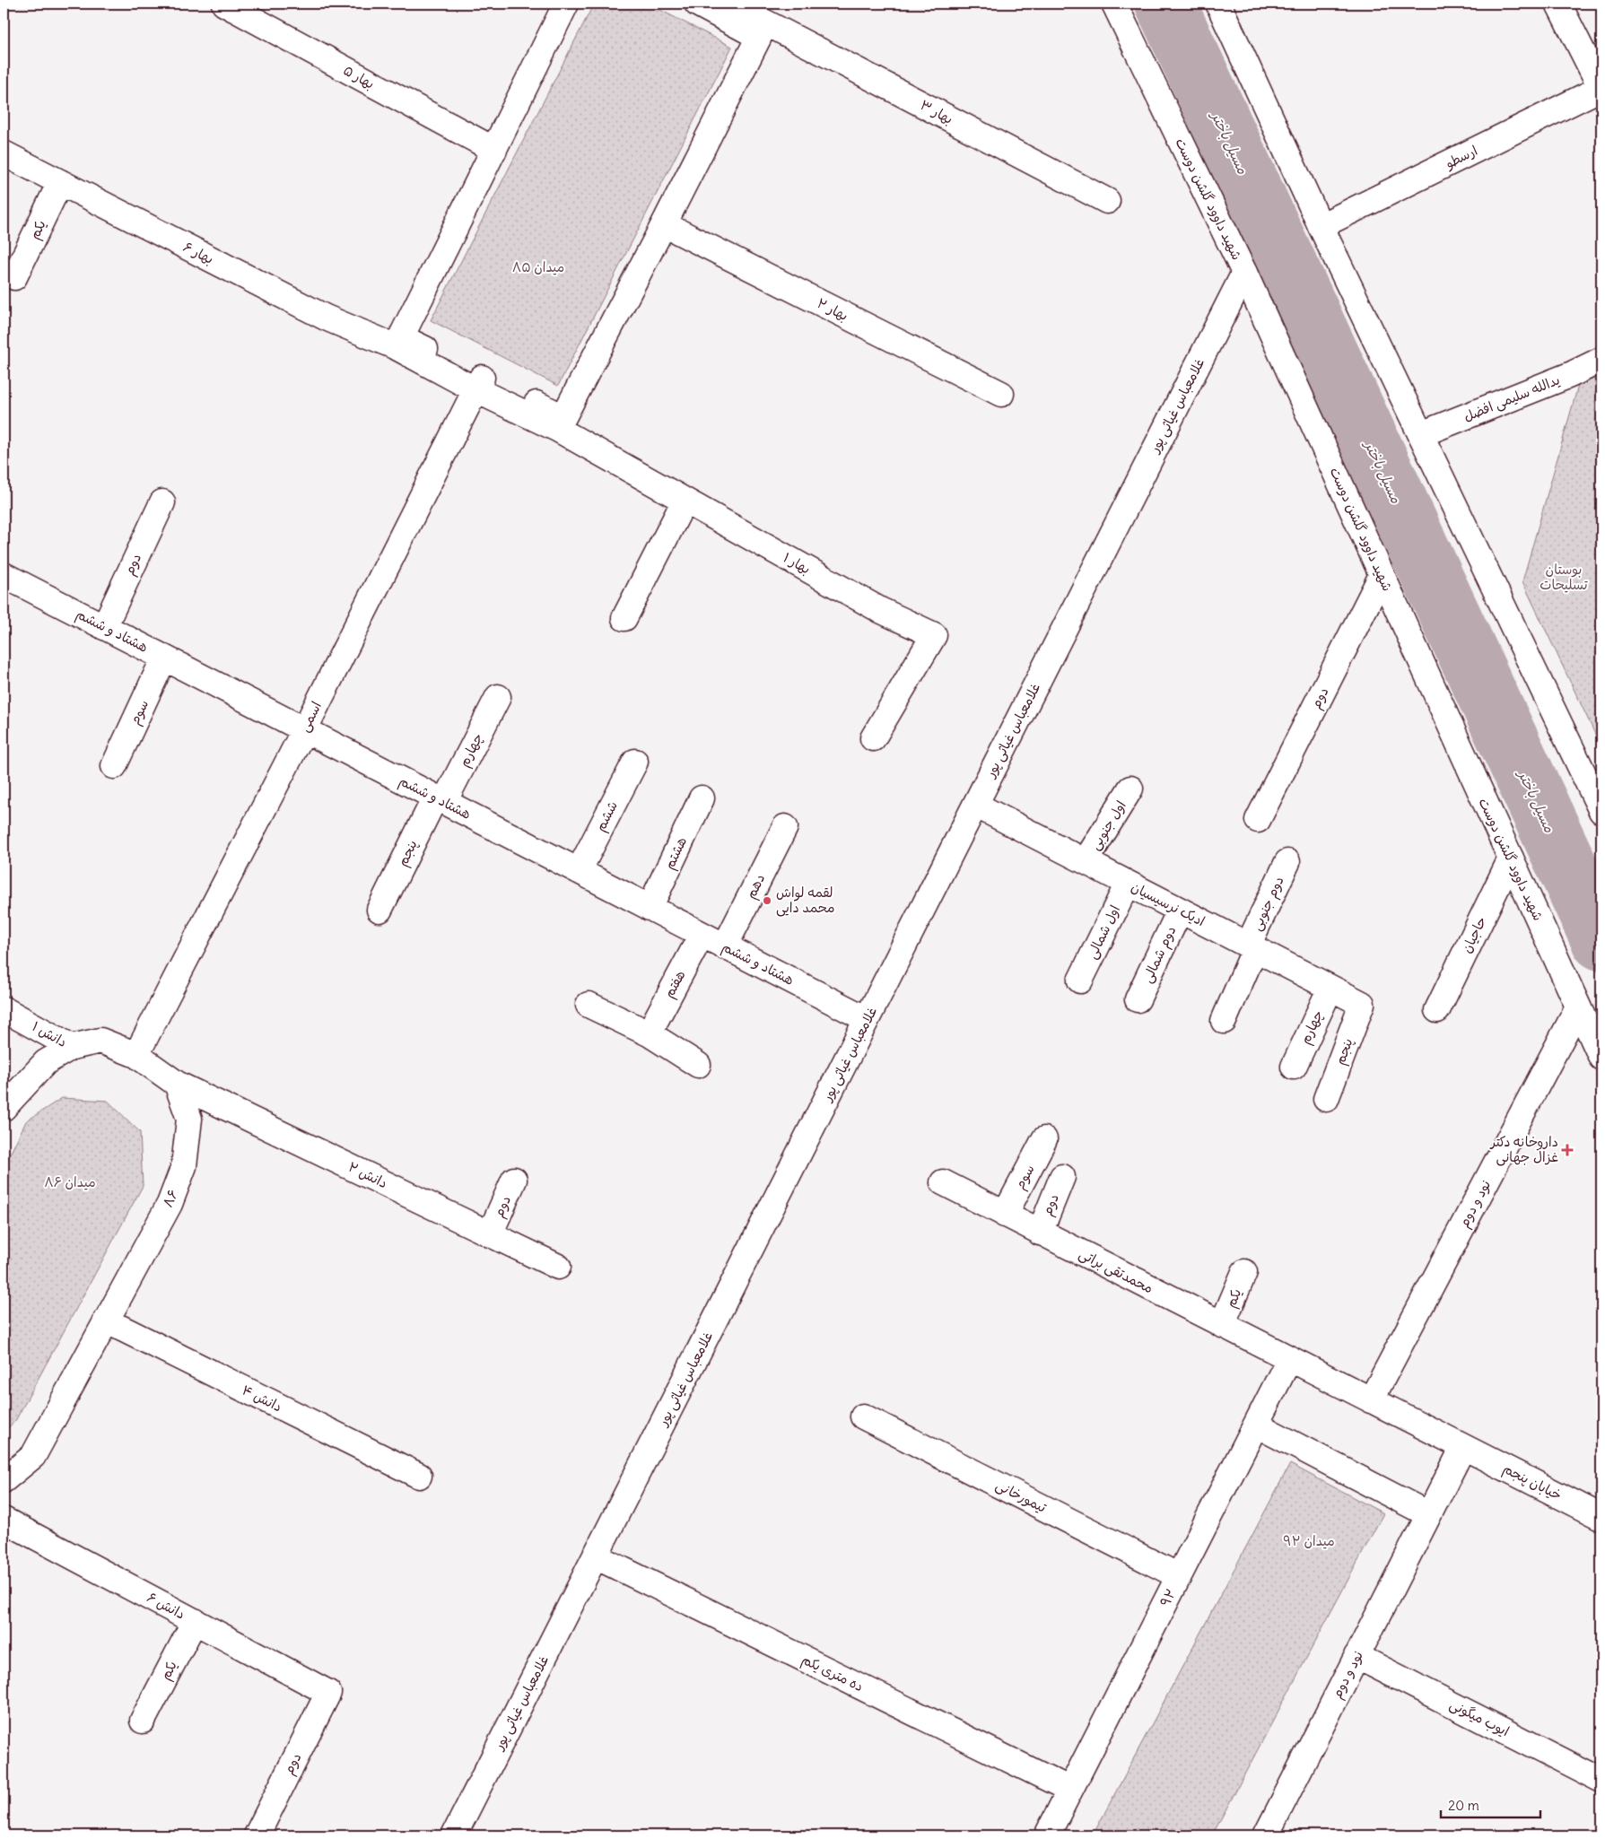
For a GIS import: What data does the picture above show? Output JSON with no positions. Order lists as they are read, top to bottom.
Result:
{
  "streets": {
    "street": [
      "بهار ۵",
      "بهار ۳",
      "ارسطو",
      "شهید داوود گلشن دوست",
      "یکم",
      "بهار ۶",
      "بهار ۲",
      "یدالله سلیمی افضل",
      "غلامعباس غیاثی پور",
      "بهار ۱",
      "دوم",
      "هشتاد و ششم",
      "سوم",
      "اسمی",
      "چهارم",
      "ششم",
      "اول جنوبی",
      "پنجم",
      "هشتم",
      "دهم",
      "دوم جنوبی",
      "ادیک نرسیسیان",
      "اول شمالی",
      "حاجیان",
      "دوم شمالی",
      "هفتم",
      "دانش ۱",
      "دانش ۲",
      "۸۶",
      "نود و دوم",
      "محمدتقی براتی",
      "دانش ۴",
      "خیابان پنجم",
      "تیمورخانی",
      "۹۲",
      "دانش ۶",
      "ده متری یکم",
      "ایوب میگونی"
    ]
  },
  "crossings": [
    ["شهید داوود گلشن دوست", "غلامعباس غیاثی پور"],
    ["شهید داوود گلشن دوست", "دوم"],
    ["شهید داوود گلشن دوست", "حاجیان"],
    ["شهید داوود گلشن دوست", "نود و دوم"],
    ["یکم", "بهار ۶"],
    ["یکم", "محمدتقی براتی"],
    ["یکم", "دانش ۶"],
    ["بهار ۶", "بهار ۱"],
    ["بهار ۶", "اسمی"],
    ["غلامعباس غیاثی پور", "هشتاد و ششم"],
    ["غلامعباس غیاثی پور", "ادیک نرسیسیان"],
    ["غلامعباس غیاثی پور", "ده متری یکم"],
    ["بهار ۱", "اسمی"],
    ["دوم", "هشتاد و ششم"],
    ["دوم", "دانش ۲"],
    ["دوم", "محمدتقی براتی"],
    ["دوم", "دانش ۶"],
    ["هشتاد و ششم", "سوم"],
    ["هشتاد و ششم", "اسمی"],
    ["هشتاد و ششم", "چهارم"],
    ["هشتاد و ششم", "ششم"],
    ["هشتاد و ششم", "پنجم"],
    ["هشتاد و ششم", "هشتم"],
    ["هشتاد و ششم", "دهم"],
    ["هشتاد و ششم", "هفتم"],
    ["سوم", "محمدتقی براتی"],
    ["چهارم", "پنجم"],
    ["چهارم", "ادیک نرسیسیان"],
    ["اول جنوبی", "ادیک نرسیسیان"],
    ["پنجم", "ادیک نرسیسیان"],
    ["دوم جنوبی", "ادیک نرسیسیان"],
    ["ادیک نرسیسیان", "اول شمالی"],
    ["ادیک نرسیسیان", "دوم شمالی"],
    ["دانش ۲", "۸۶"],
    ["۸۶", "دانش ۴"],
    ["نود و دوم", "خیابان پنجم"],
    ["نود و دوم", "ایوب میگونی"],
    ["محمدتقی براتی", "۹۲"],
    ["تیمورخانی", "۹۲"],
    ["۹۲", "ده متری یکم"]
  ],
  "water": ["مسیل باختر"],
  "parks": [
    "میدان ۸۵",
    "بوستان تسلیحات",
    "میدان ۸۶",
    "میدان ۹۲"
  ],
  "places": {
    "other": ["لقمه لواش محمد دايى"],
    "health": ["داروخانه دکتر غزال جهانی"]
  },
  "scale_bar": "20 m"
}
